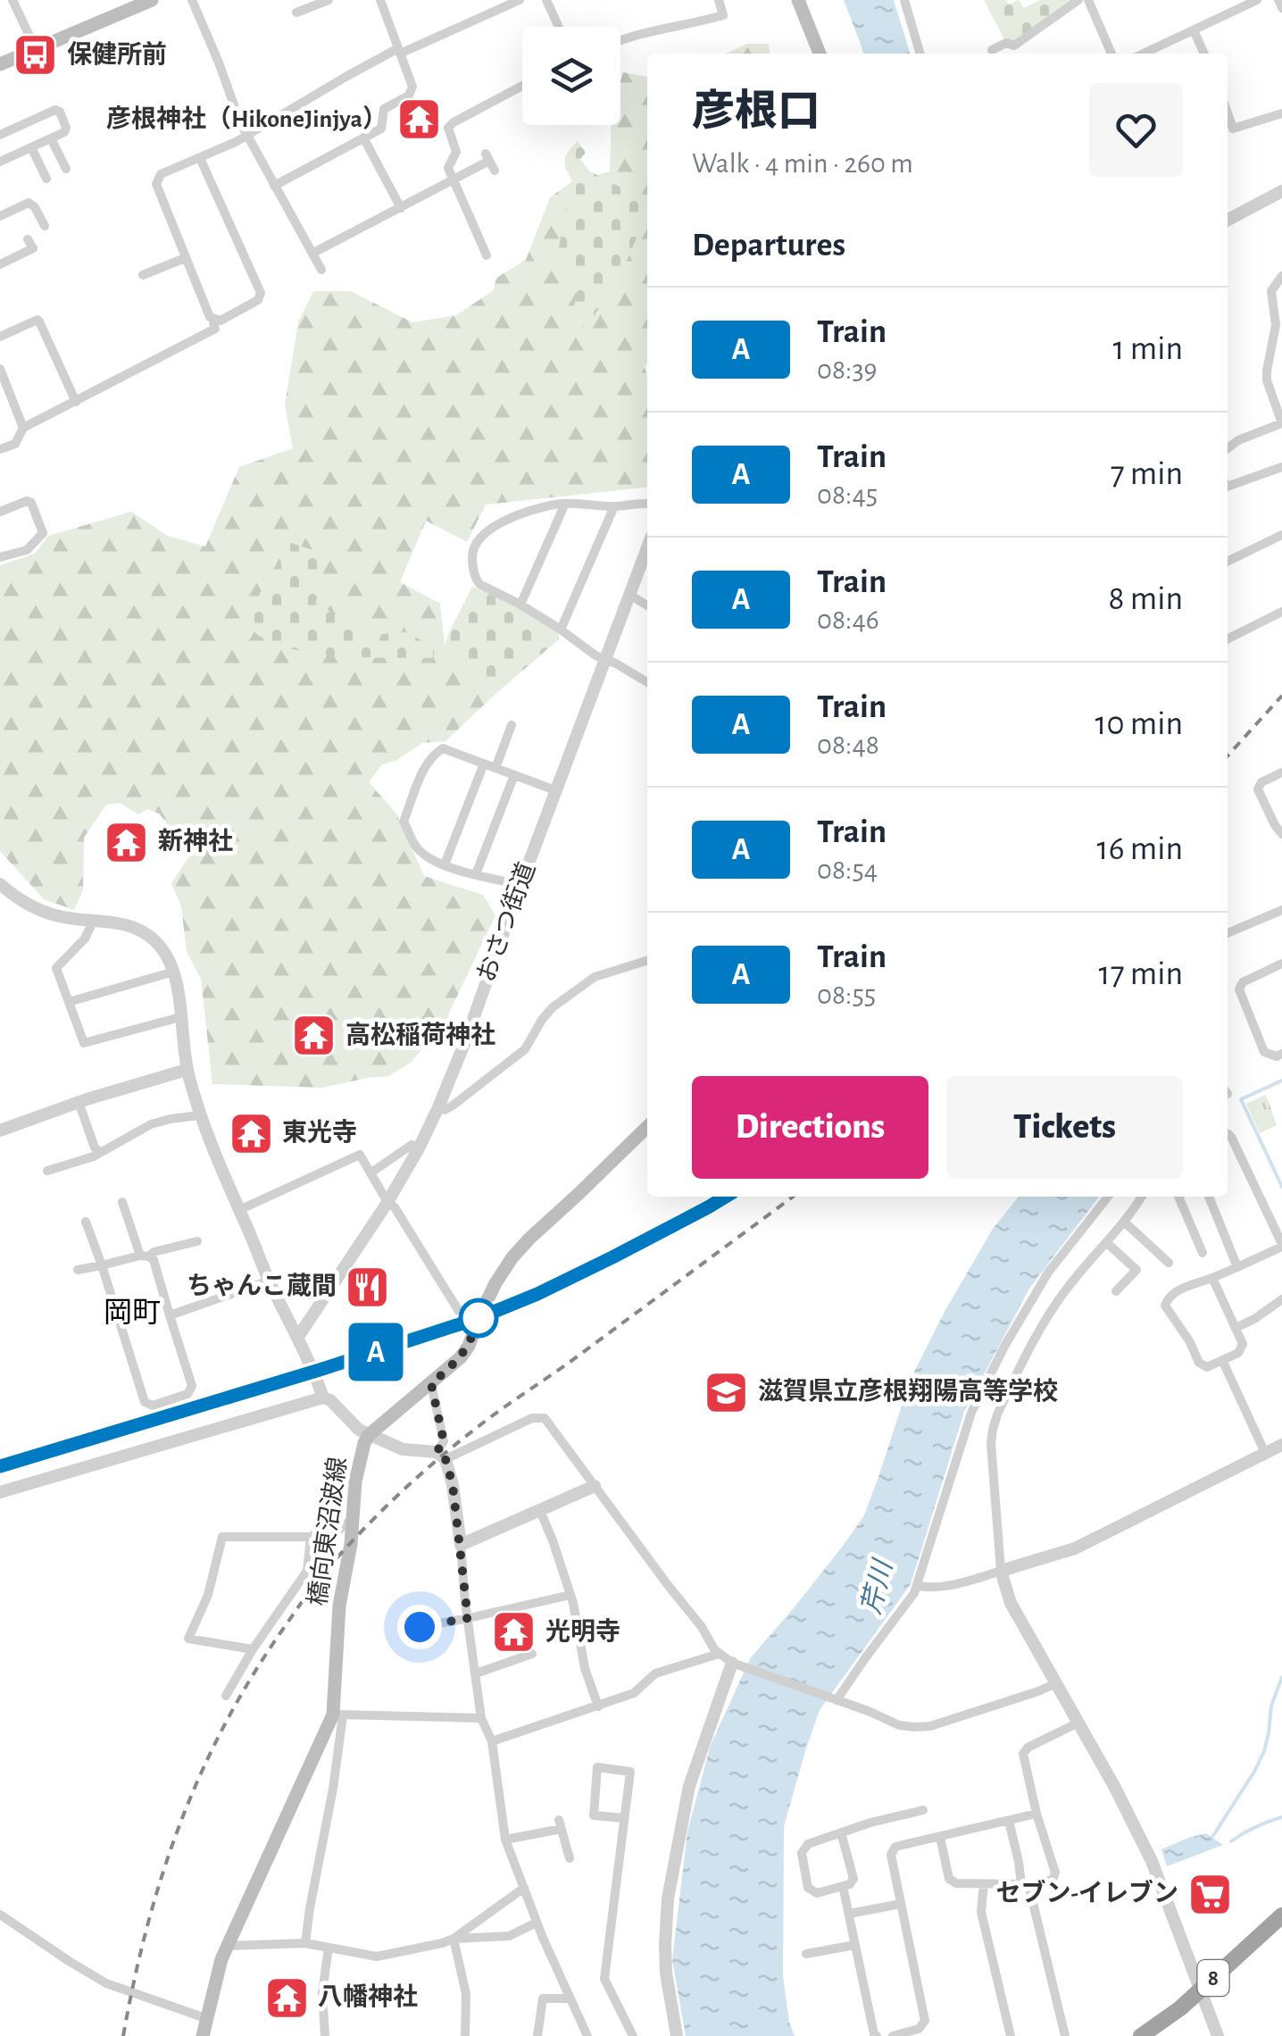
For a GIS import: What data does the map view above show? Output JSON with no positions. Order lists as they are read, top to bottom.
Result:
{
  "streets": {
    "highway": ["8"],
    "main road": ["橋向東沼波線"],
    "street": ["おさつ街道"]
  },
  "districts": ["岡町"],
  "water": ["芹川"],
  "places": {
    "bus stop": ["保健所前"],
    "temple": [
      "彦根神社（HikoneJinjya）",
      "新神社",
      "高松稲荷神社",
      "東光寺",
      "光明寺",
      "八幡神社"
    ],
    "restaurant": ["ちゃんこ蔵間"],
    "school or university": ["滋賀県立彦根翔陽高等学校"],
    "supermarket": ["セブン-イレブン"]
  },
  "page": {
    "on_map": "A",
    "heading": [
      ["彦根口", "Walk · 4 min · 260 m"],
      "Departures"
    ],
    "list": [
      {
        "mark": "A",
        "name": "Train",
        "note": "08:39",
        "value": "1 min"
      },
      {
        "mark": "A",
        "name": "Train",
        "note": "08:45",
        "value": "7 min"
      },
      {
        "mark": "A",
        "name": "Train",
        "note": "08:46",
        "value": "8 min"
      },
      {
        "mark": "A",
        "name": "Train",
        "note": "08:48",
        "value": "10 min"
      },
      {
        "mark": "A",
        "name": "Train",
        "note": "08:54",
        "value": "16 min"
      },
      {
        "mark": "A",
        "name": "Train",
        "note": "08:55",
        "value": "17 min"
      }
    ],
    "buttons": ["Directions", "Tickets"]
  }
}
